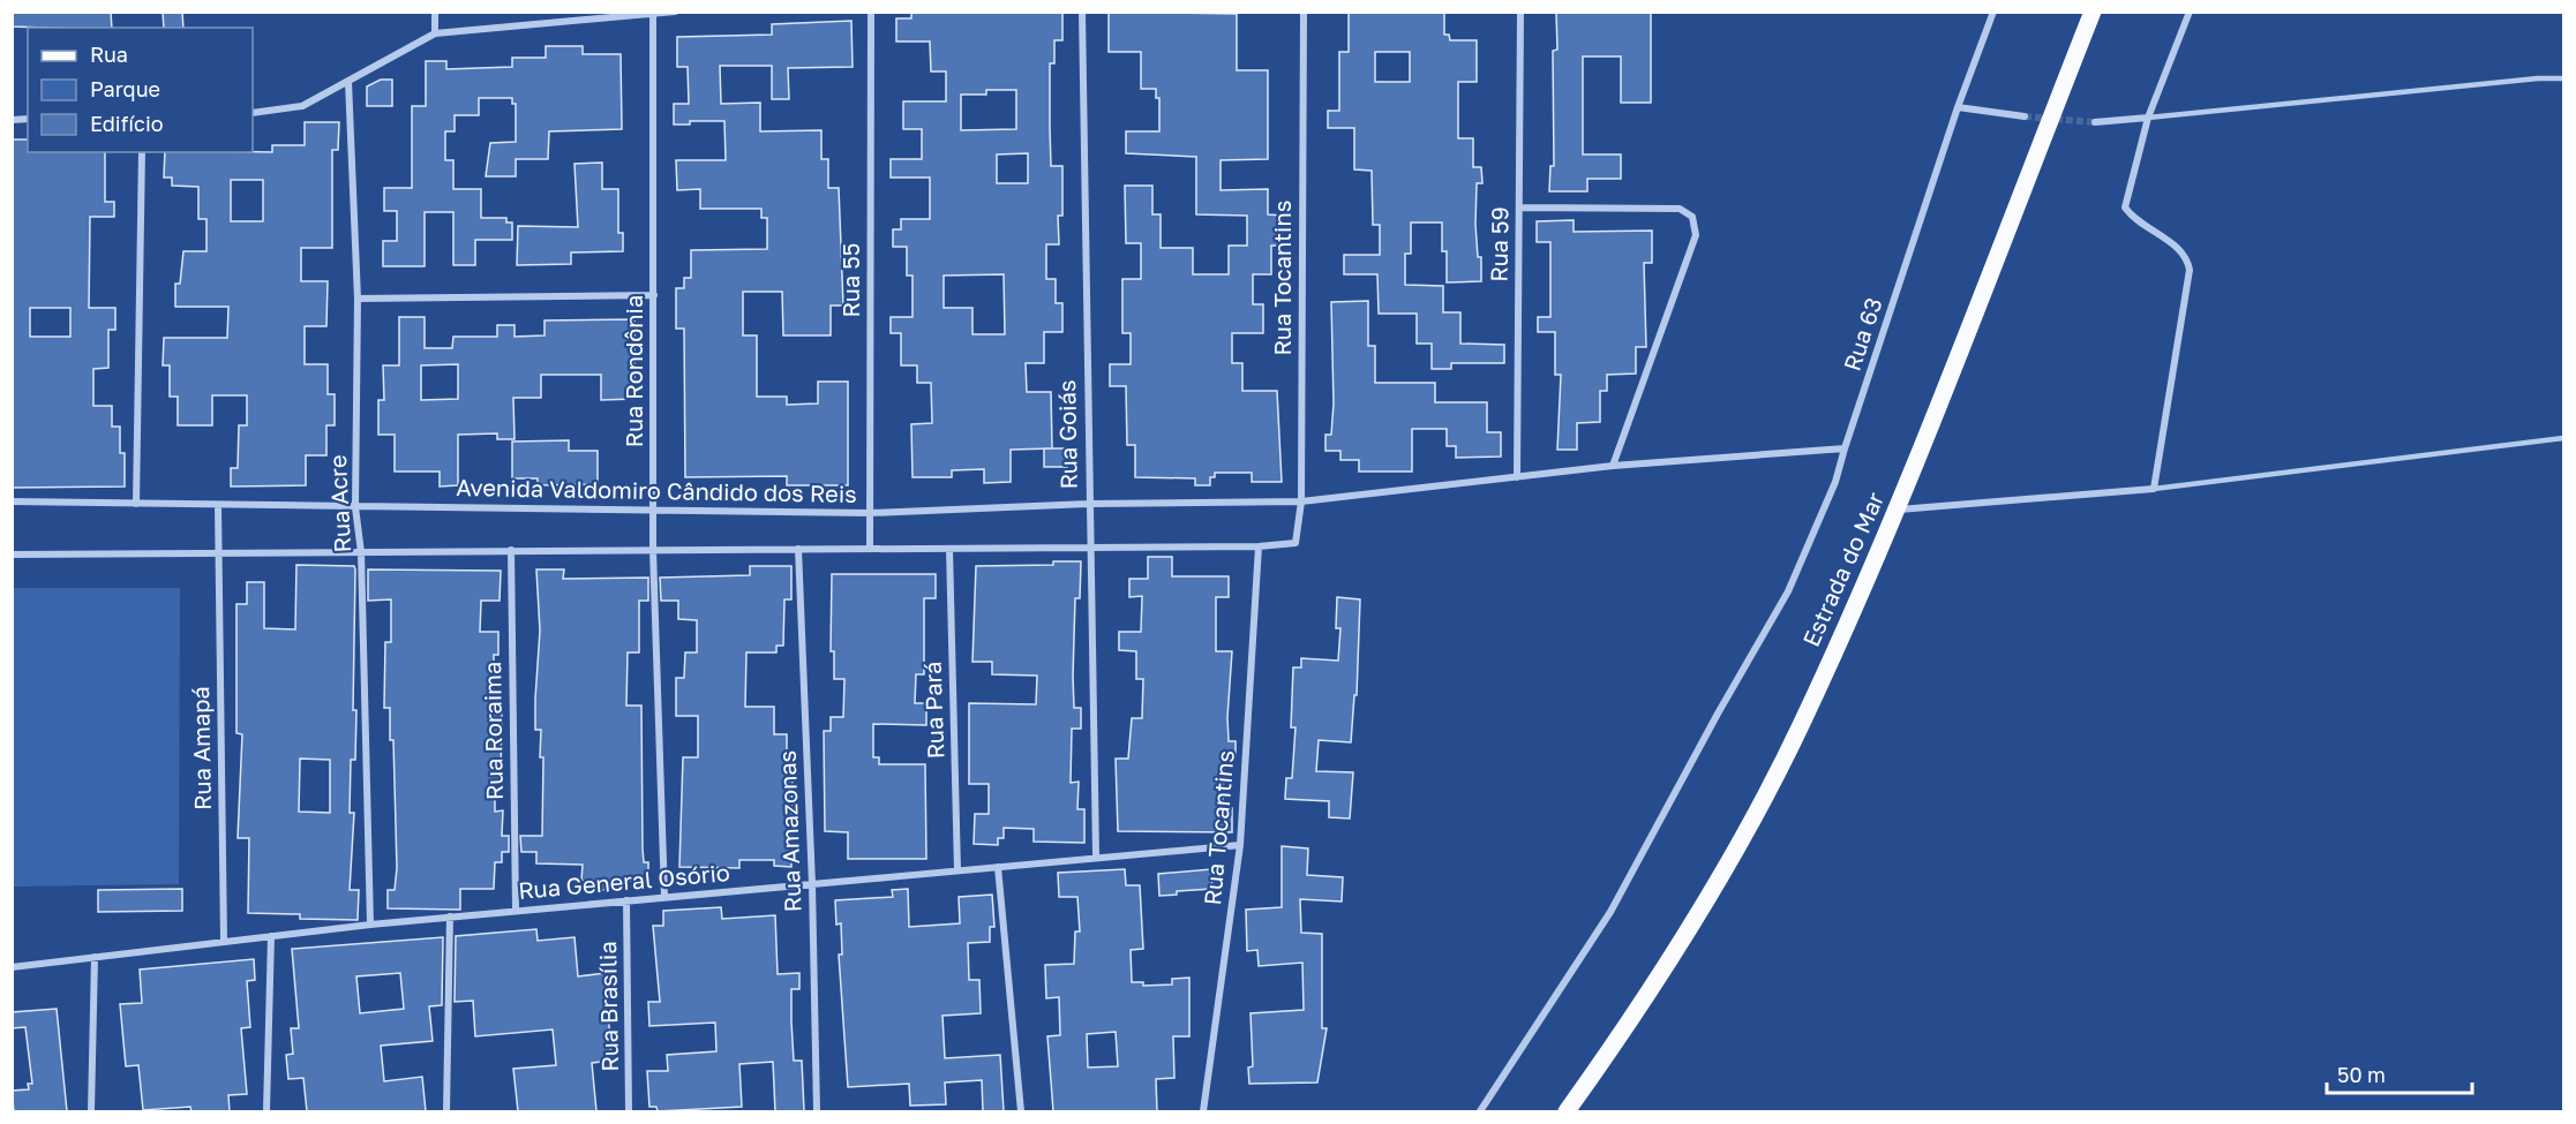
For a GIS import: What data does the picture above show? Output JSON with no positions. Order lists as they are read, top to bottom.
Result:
{
  "streets": {
    "main road": ["Estrada do Mar"],
    "street": [
      "Rua 59",
      "Rua Tocantins",
      "Rua 55",
      "Rua 63",
      "Rua Rondônia",
      "Rua Goiás",
      "Avenida Valdomiro Cândido dos Reis",
      "Rua Acre",
      "Rua Pará",
      "Rua Roraima",
      "Rua Amapá",
      "Rua Amazonas",
      "Rua General Osório",
      "Rua Brasília"
    ]
  },
  "crossings": [
    ["Rua 59", "Avenida Valdomiro Cândido dos Reis"],
    ["Rua Tocantins", "Avenida Valdomiro Cândido dos Reis"],
    ["Rua Tocantins", "Rua General Osório"],
    ["Rua 55", "Avenida Valdomiro Cândido dos Reis"],
    ["Rua Rondônia", "Avenida Valdomiro Cândido dos Reis"],
    ["Rua Rondônia", "Rua General Osório"],
    ["Rua Goiás", "Avenida Valdomiro Cândido dos Reis"],
    ["Rua Goiás", "Rua General Osório"],
    ["Avenida Valdomiro Cândido dos Reis", "Rua Acre"],
    ["Avenida Valdomiro Cândido dos Reis", "Rua Amapá"],
    ["Rua Acre", "Rua General Osório"],
    ["Rua Pará", "Rua General Osório"],
    ["Rua Roraima", "Rua General Osório"],
    ["Rua Amapá", "Rua General Osório"],
    ["Rua Amazonas", "Rua General Osório"],
    ["Rua General Osório", "Rua Brasília"]
  ],
  "legend": ["Rua", "Parque", "Edifício"],
  "scale_bar": "50 m"
}
